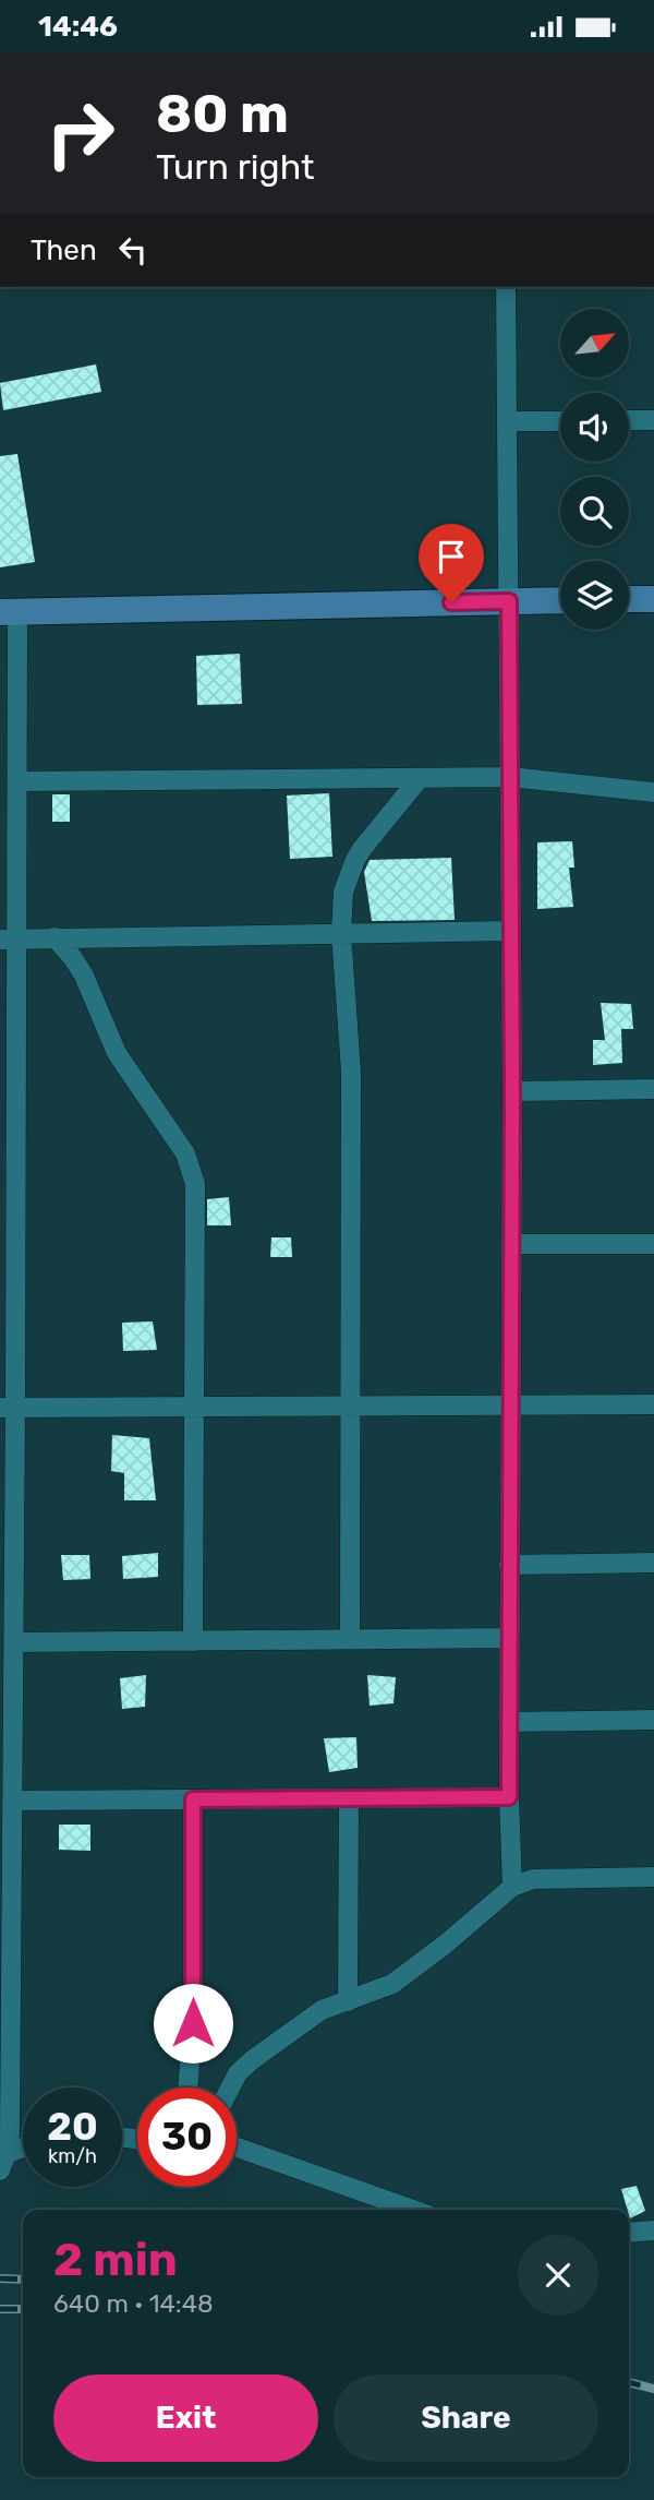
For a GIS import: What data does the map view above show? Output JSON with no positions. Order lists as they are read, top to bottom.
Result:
{
  "north": "top right",
  "page": {
    "status": "14:46",
    "turn": ["80 m", "Turn right"],
    "then": "Then",
    "speed": "20 km/h",
    "limit": "30",
    "heading": ["2 min", "640 m · 14:48"],
    "buttons": ["Exit", "Share"]
  }
}
